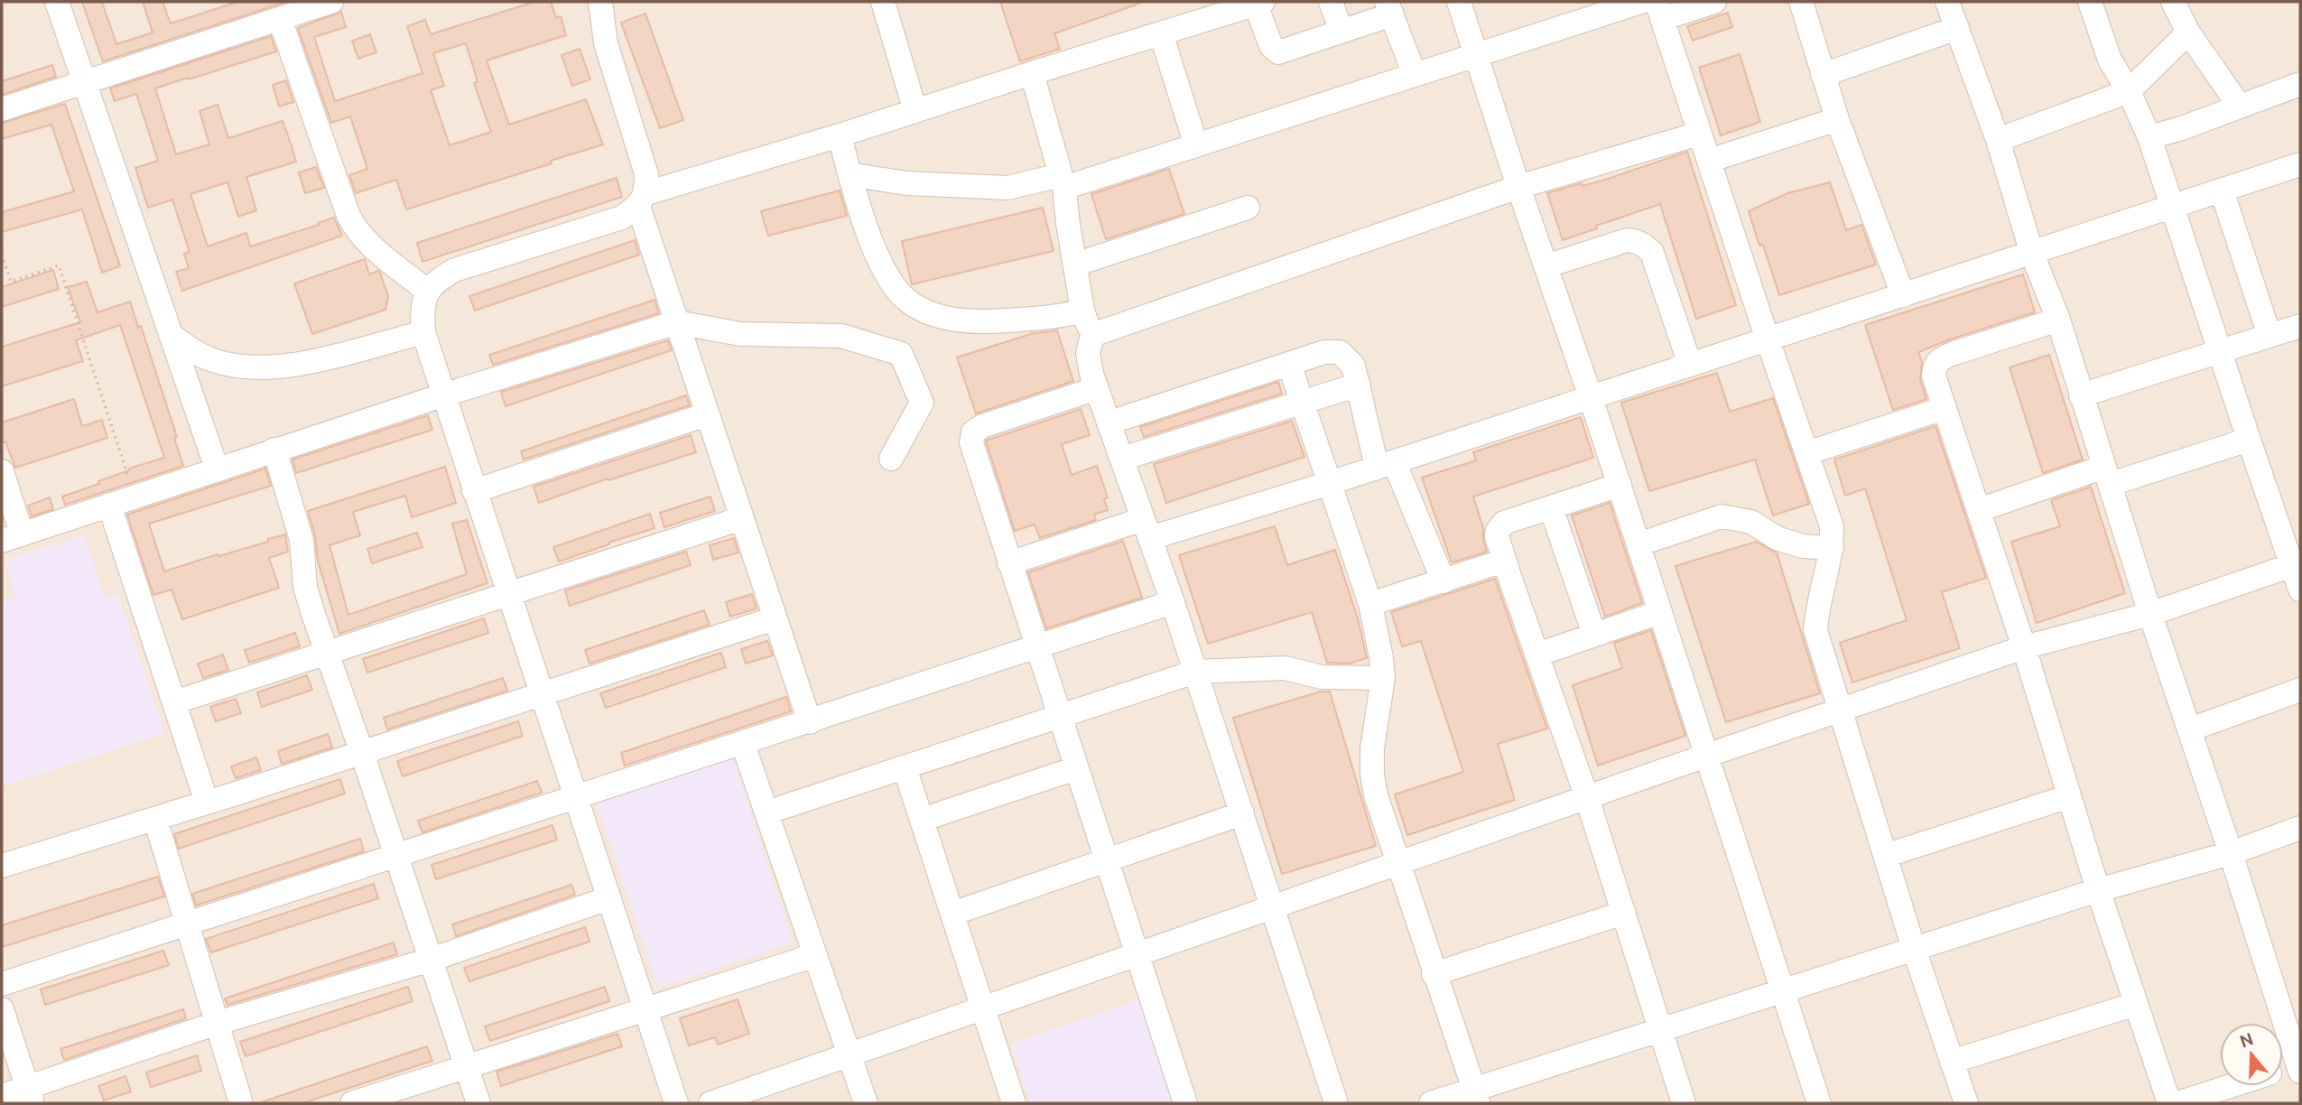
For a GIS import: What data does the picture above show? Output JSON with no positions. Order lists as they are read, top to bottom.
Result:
{
  "north": "top"
}
